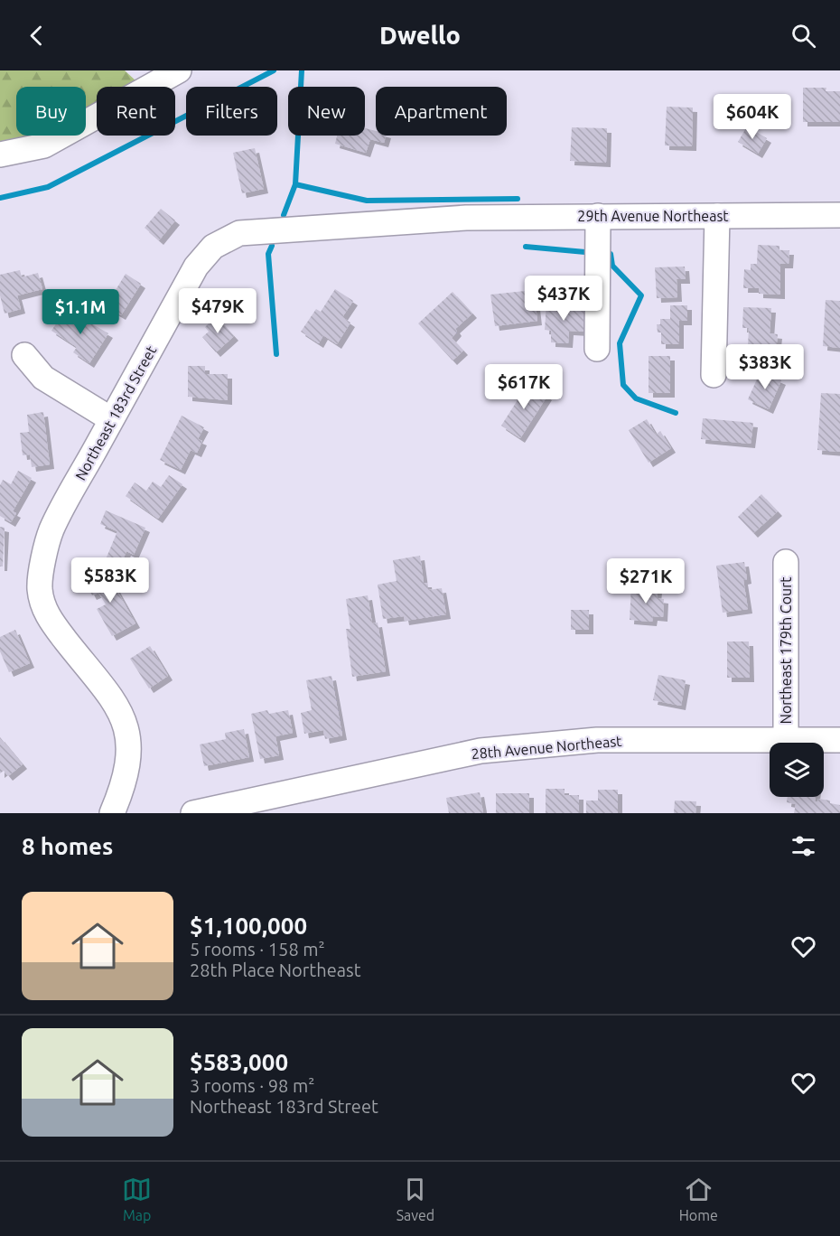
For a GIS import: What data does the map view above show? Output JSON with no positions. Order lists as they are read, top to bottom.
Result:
{
  "streets": {
    "street": [
      "29th Avenue Northeast",
      "Northeast 183rd Street",
      "Northeast 179th Court",
      "28th Avenue Northeast"
    ]
  },
  "crossings": [
    ["29th Avenue Northeast", "Northeast 183rd Street"],
    ["Northeast 179th Court", "28th Avenue Northeast"]
  ],
  "page": {
    "header": "Dwello",
    "chip": [
      "Buy",
      "Rent",
      "Filters",
      "New",
      "Apartment"
    ],
    "price": [
      "$604K",
      "$437K",
      "$479K",
      "$1.1M",
      "$383K",
      "$617K",
      "$583K",
      "$271K"
    ],
    "heading": "8 homes",
    "list": [
      {
        "name": "$1,100,000",
        "note": "5 rooms · 158 m² · 28th Place Northeast"
      },
      {
        "name": "$583,000",
        "note": "3 rooms · 98 m² · Northeast 183rd Street"
      }
    ],
    "tabs": ["Map", "Saved", "Home"]
  }
}
